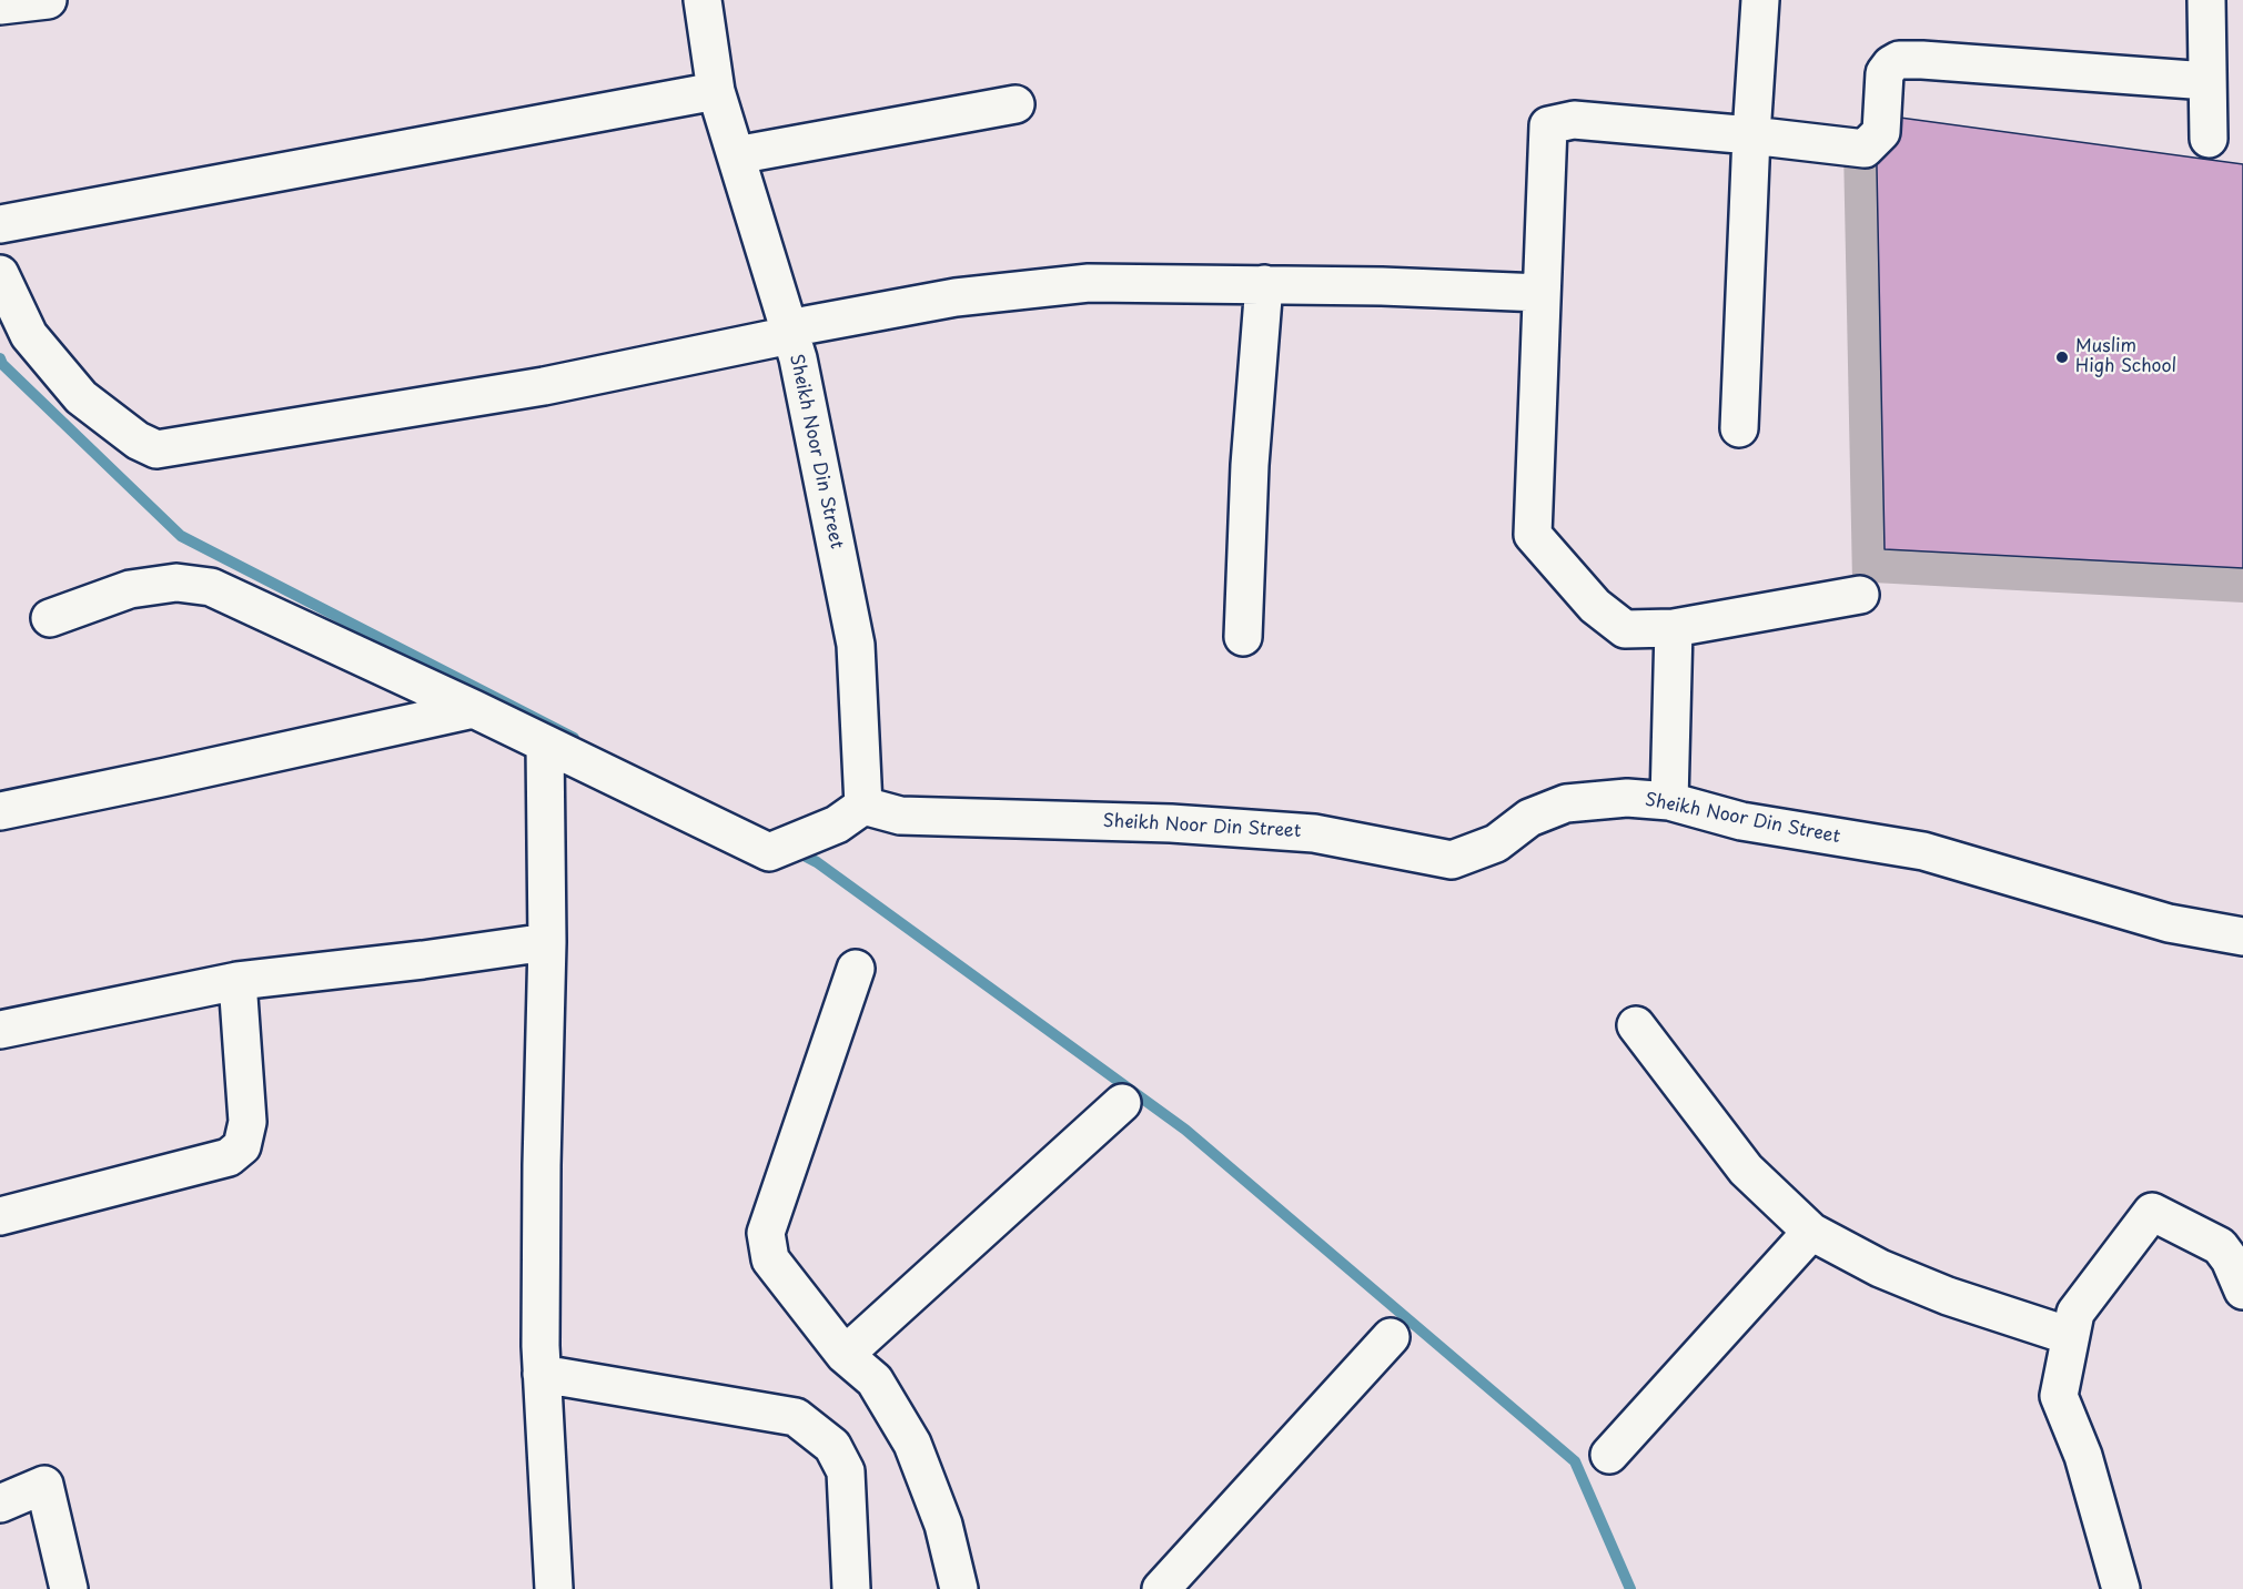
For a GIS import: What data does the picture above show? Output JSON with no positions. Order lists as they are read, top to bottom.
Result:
{
  "streets": {
    "street": ["Sheikh Noor Din Street"]
  },
  "places": ["Muslim High School"]
}
